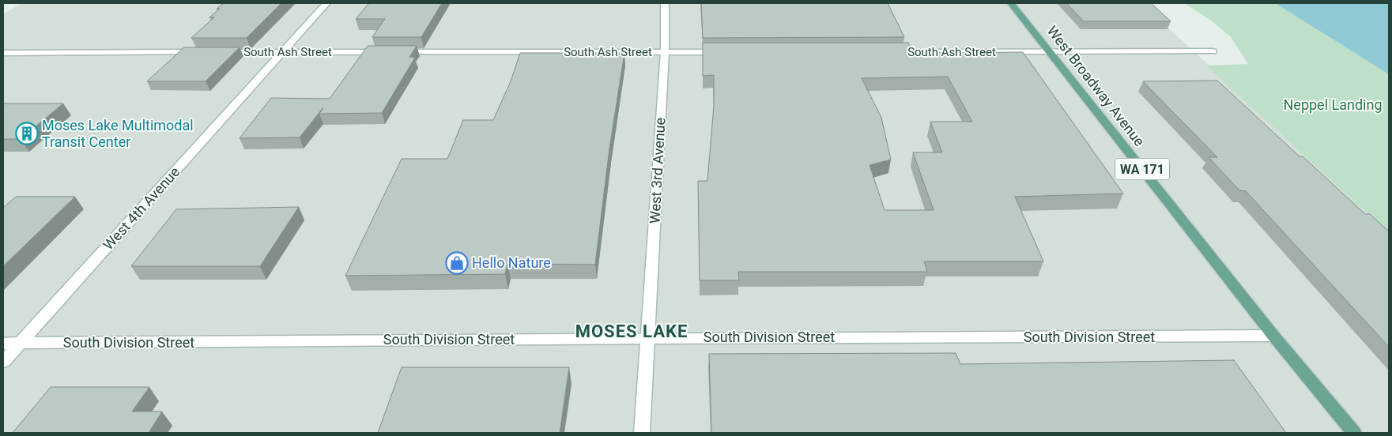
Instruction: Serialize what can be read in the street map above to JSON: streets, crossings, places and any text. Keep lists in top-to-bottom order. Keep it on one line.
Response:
{"streets":{"main road":["West Broadway Avenue","WA 171"],"street":["South Ash Street","West 3rd Avenue","West 4th Avenue","South Division Street"]},"crossings":[["South Ash Street","West Broadway Avenue"],["South Ash Street","West 3rd Avenue"],["South Ash Street","West 4th Avenue"],["West Broadway Avenue","WA 171"],["West Broadway Avenue","South Division Street"],["WA 171","South Division Street"],["West 3rd Avenue","South Division Street"],["West 4th Avenue","South Division Street"]],"districts":["MOSES LAKE"],"parks":["Neppel Landing"],"places":{"building":["Moses Lake Multimodal Transit Center"],"shop":["Hello Nature"]}}
